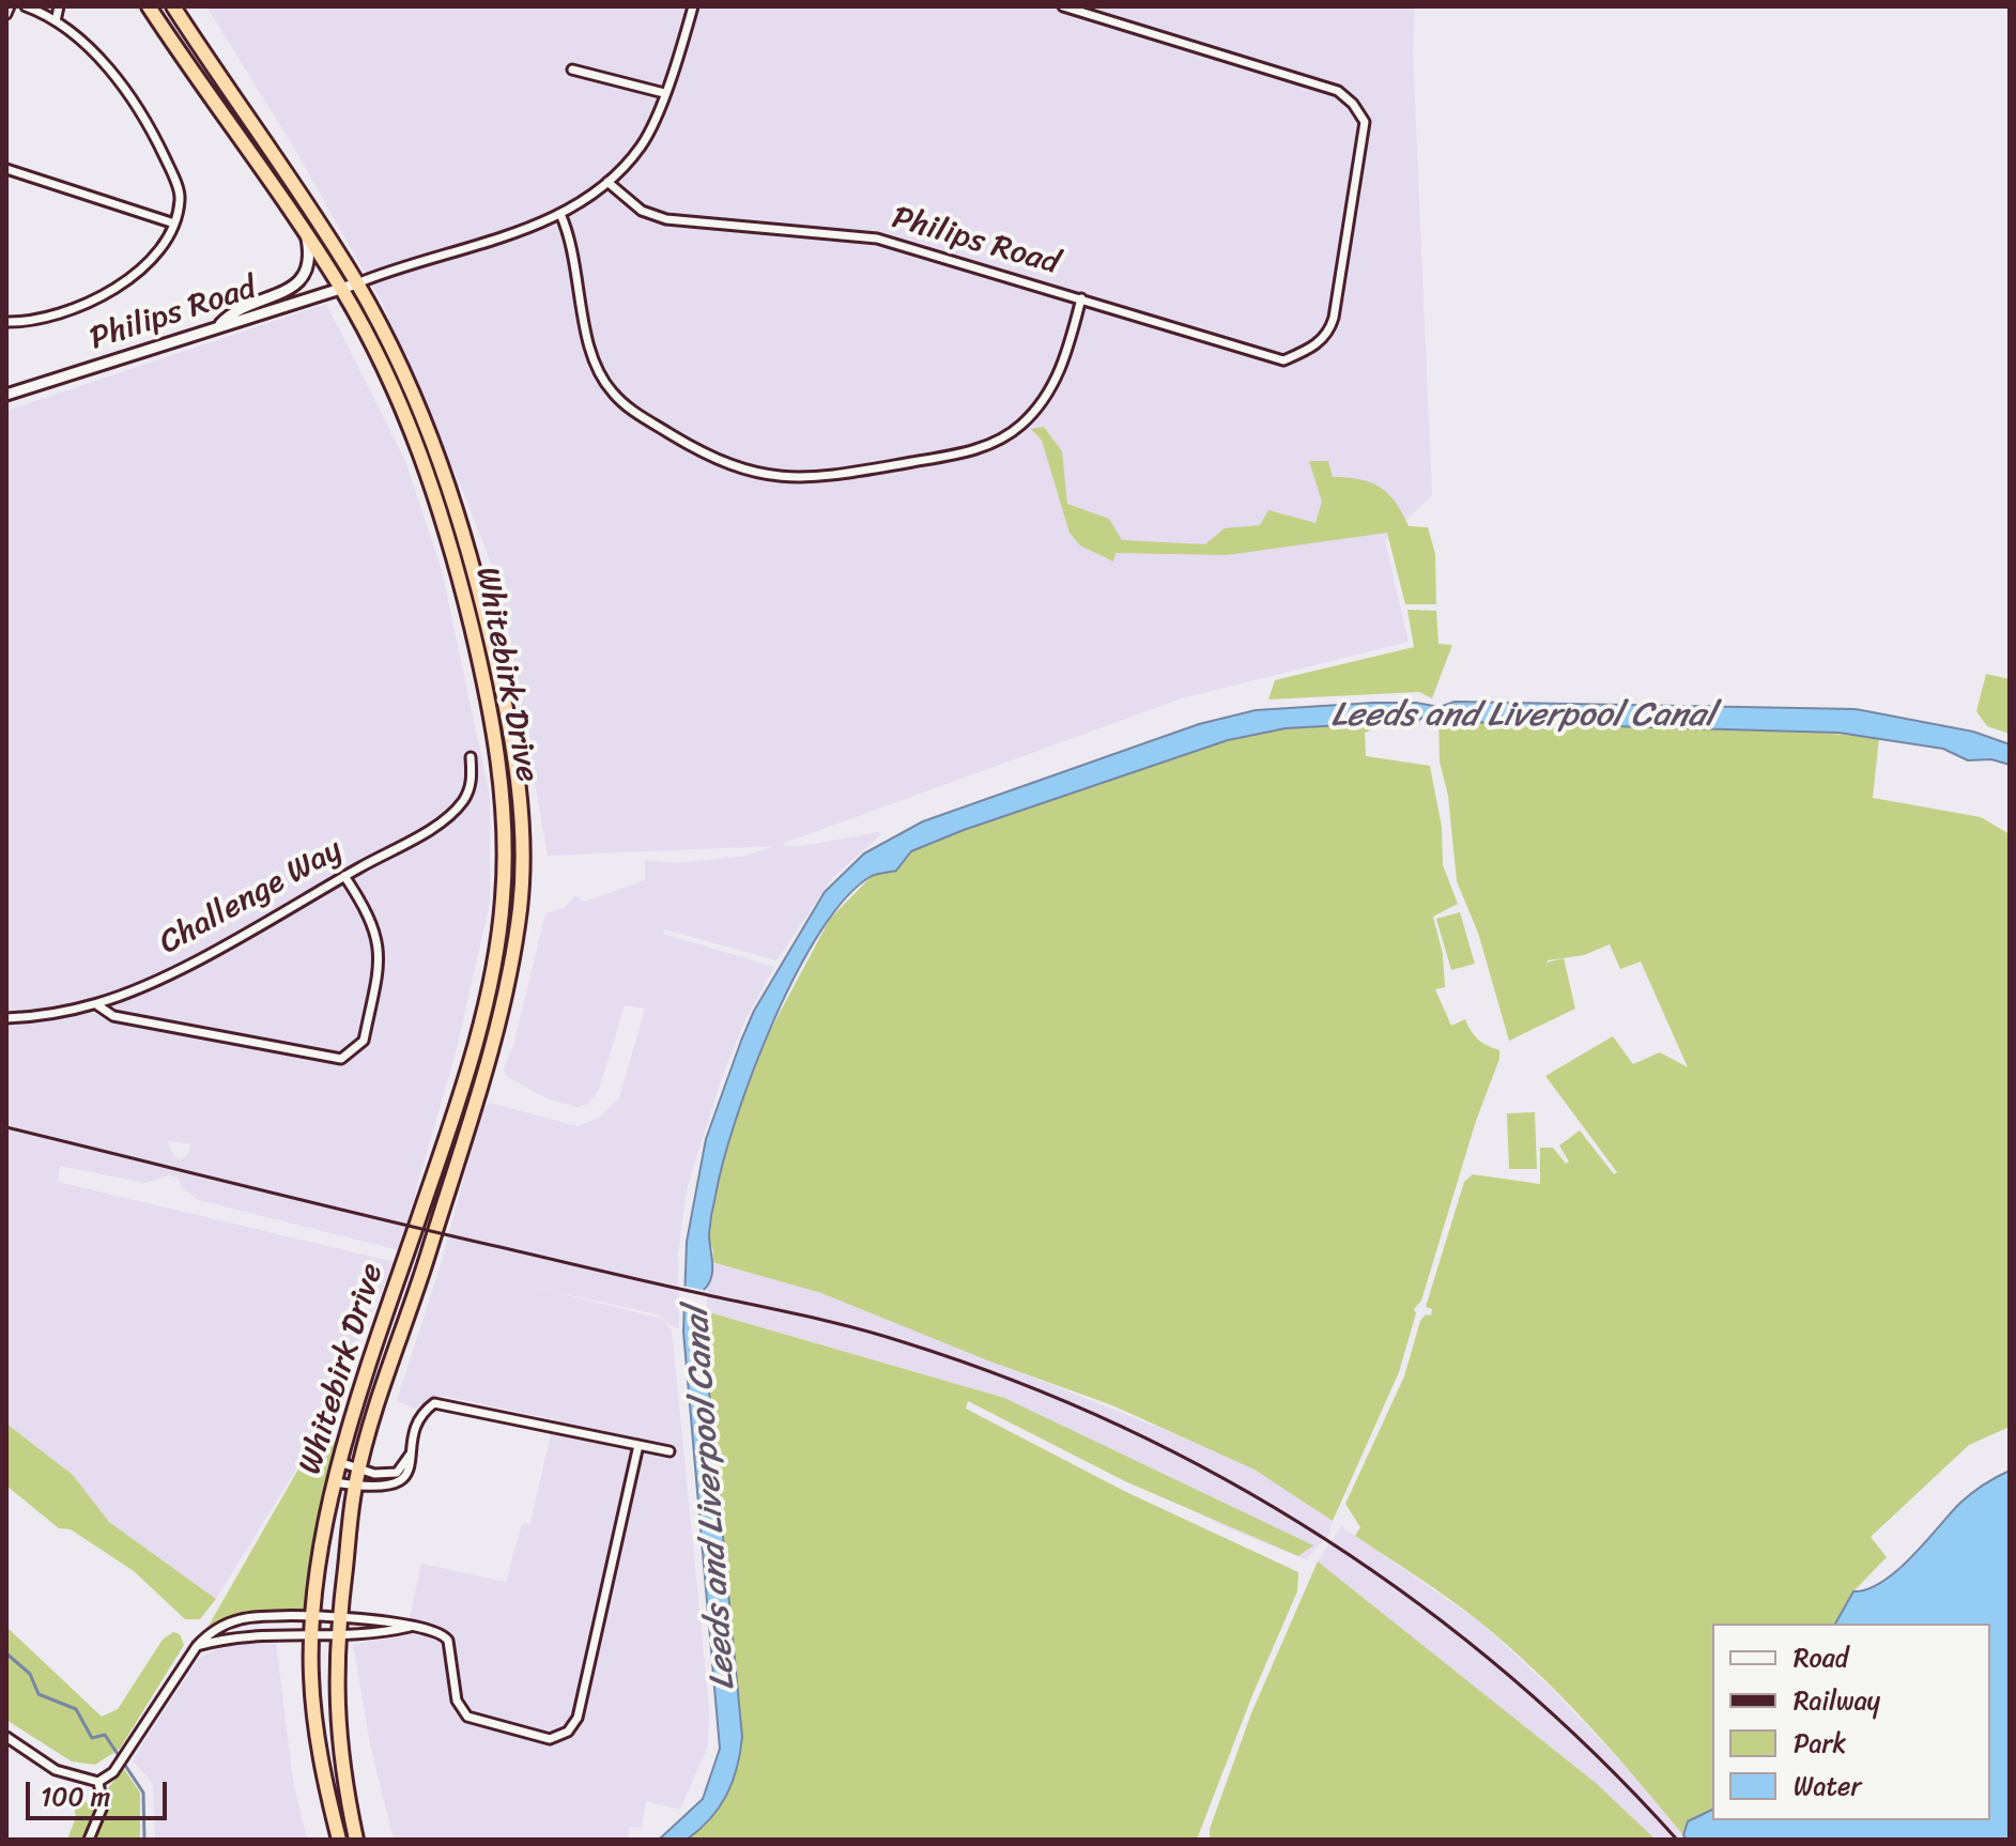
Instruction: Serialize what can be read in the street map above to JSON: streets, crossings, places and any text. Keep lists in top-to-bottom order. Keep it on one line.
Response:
{"streets":{"highway":["Whitebirk Drive"],"street":["Philips Road","Challenge Way"]},"crossings":[["Philips Road","Whitebirk Drive"]],"water":["Leeds and Liverpool Canal"],"legend":["Road","Railway","Park","Water"],"scale_bar":"100 m"}
